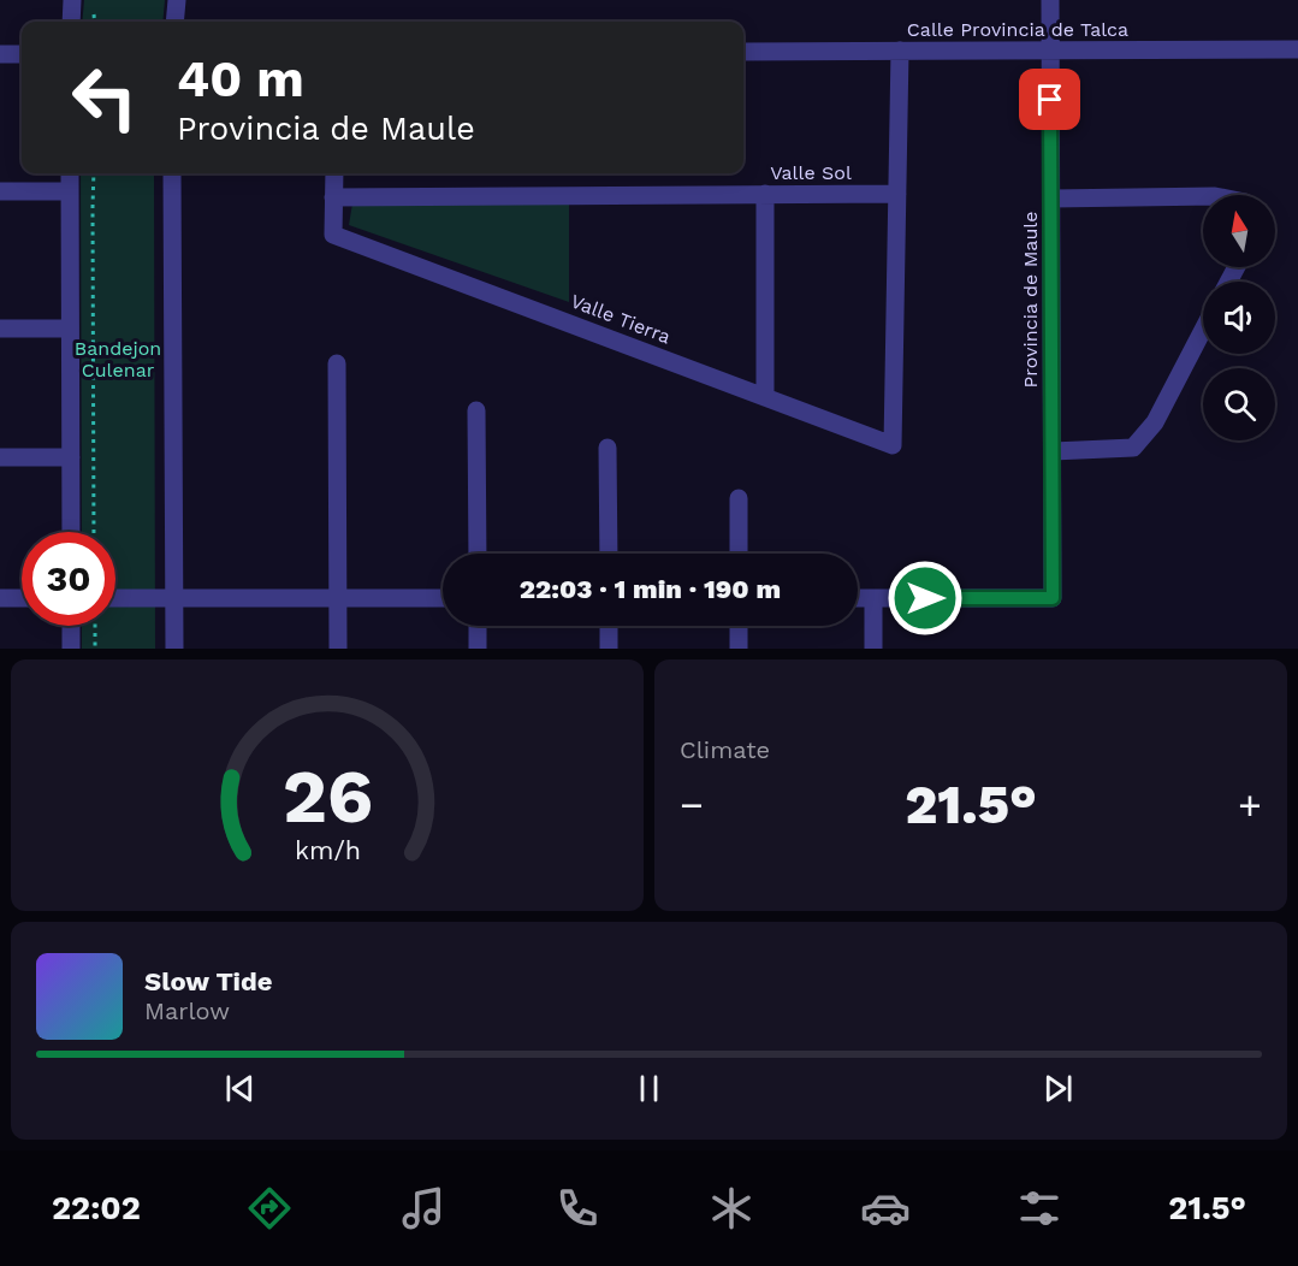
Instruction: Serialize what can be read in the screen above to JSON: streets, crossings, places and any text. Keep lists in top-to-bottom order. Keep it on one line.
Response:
{"streets":{"street":["Calle Provincia de Talca","Valle Sol","Provincia de Maule","Valle Tierra"]},"crossings":[["Calle Provincia de Talca","Provincia de Maule"],["Valle Sol","Valle Tierra"]],"parks":["Bandejon Culenar"],"north":"top","page":{"turn":["40 m","Provincia de Maule"],"limit":"30","trip":"22:03 · 1 min · 190 m","tile":"Climate","heat":["−","21.5°","+"],"song":["Slow Tide","Marlow"],"tabs":["22:02","21.5°"],"gauge":["26","km/h"]}}
